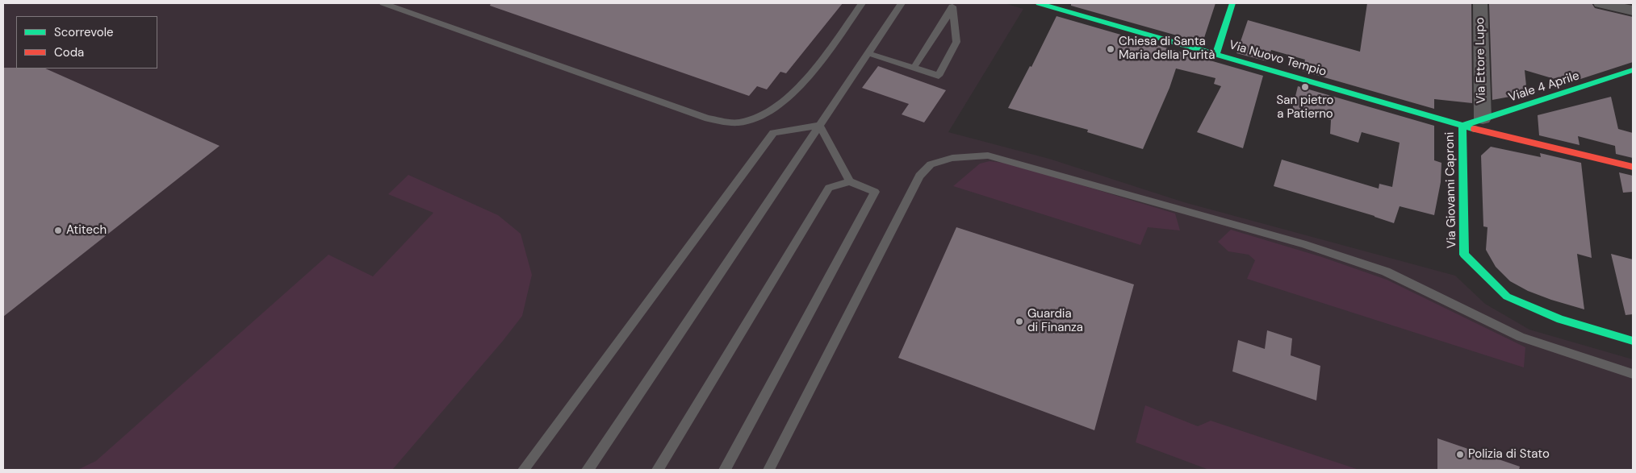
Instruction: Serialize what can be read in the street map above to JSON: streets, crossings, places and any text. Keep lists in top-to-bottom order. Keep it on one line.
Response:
{"streets":{"street":["Via Nuovo Tempio","Via Ettore Lupo","Viale 4 Aprile","Via Giovanni Caproni"]},"crossings":[["Via Nuovo Tempio","Viale 4 Aprile"],["Via Nuovo Tempio","Via Giovanni Caproni"],["Via Ettore Lupo","Viale 4 Aprile"],["Viale 4 Aprile","Via Giovanni Caproni"]],"places":["Chiesa di Santa Maria della Purità","San pietro a Patierno","Atitech","Guardia di Finanza","Polizia di Stato"],"legend":["Scorrevole","Coda"]}
